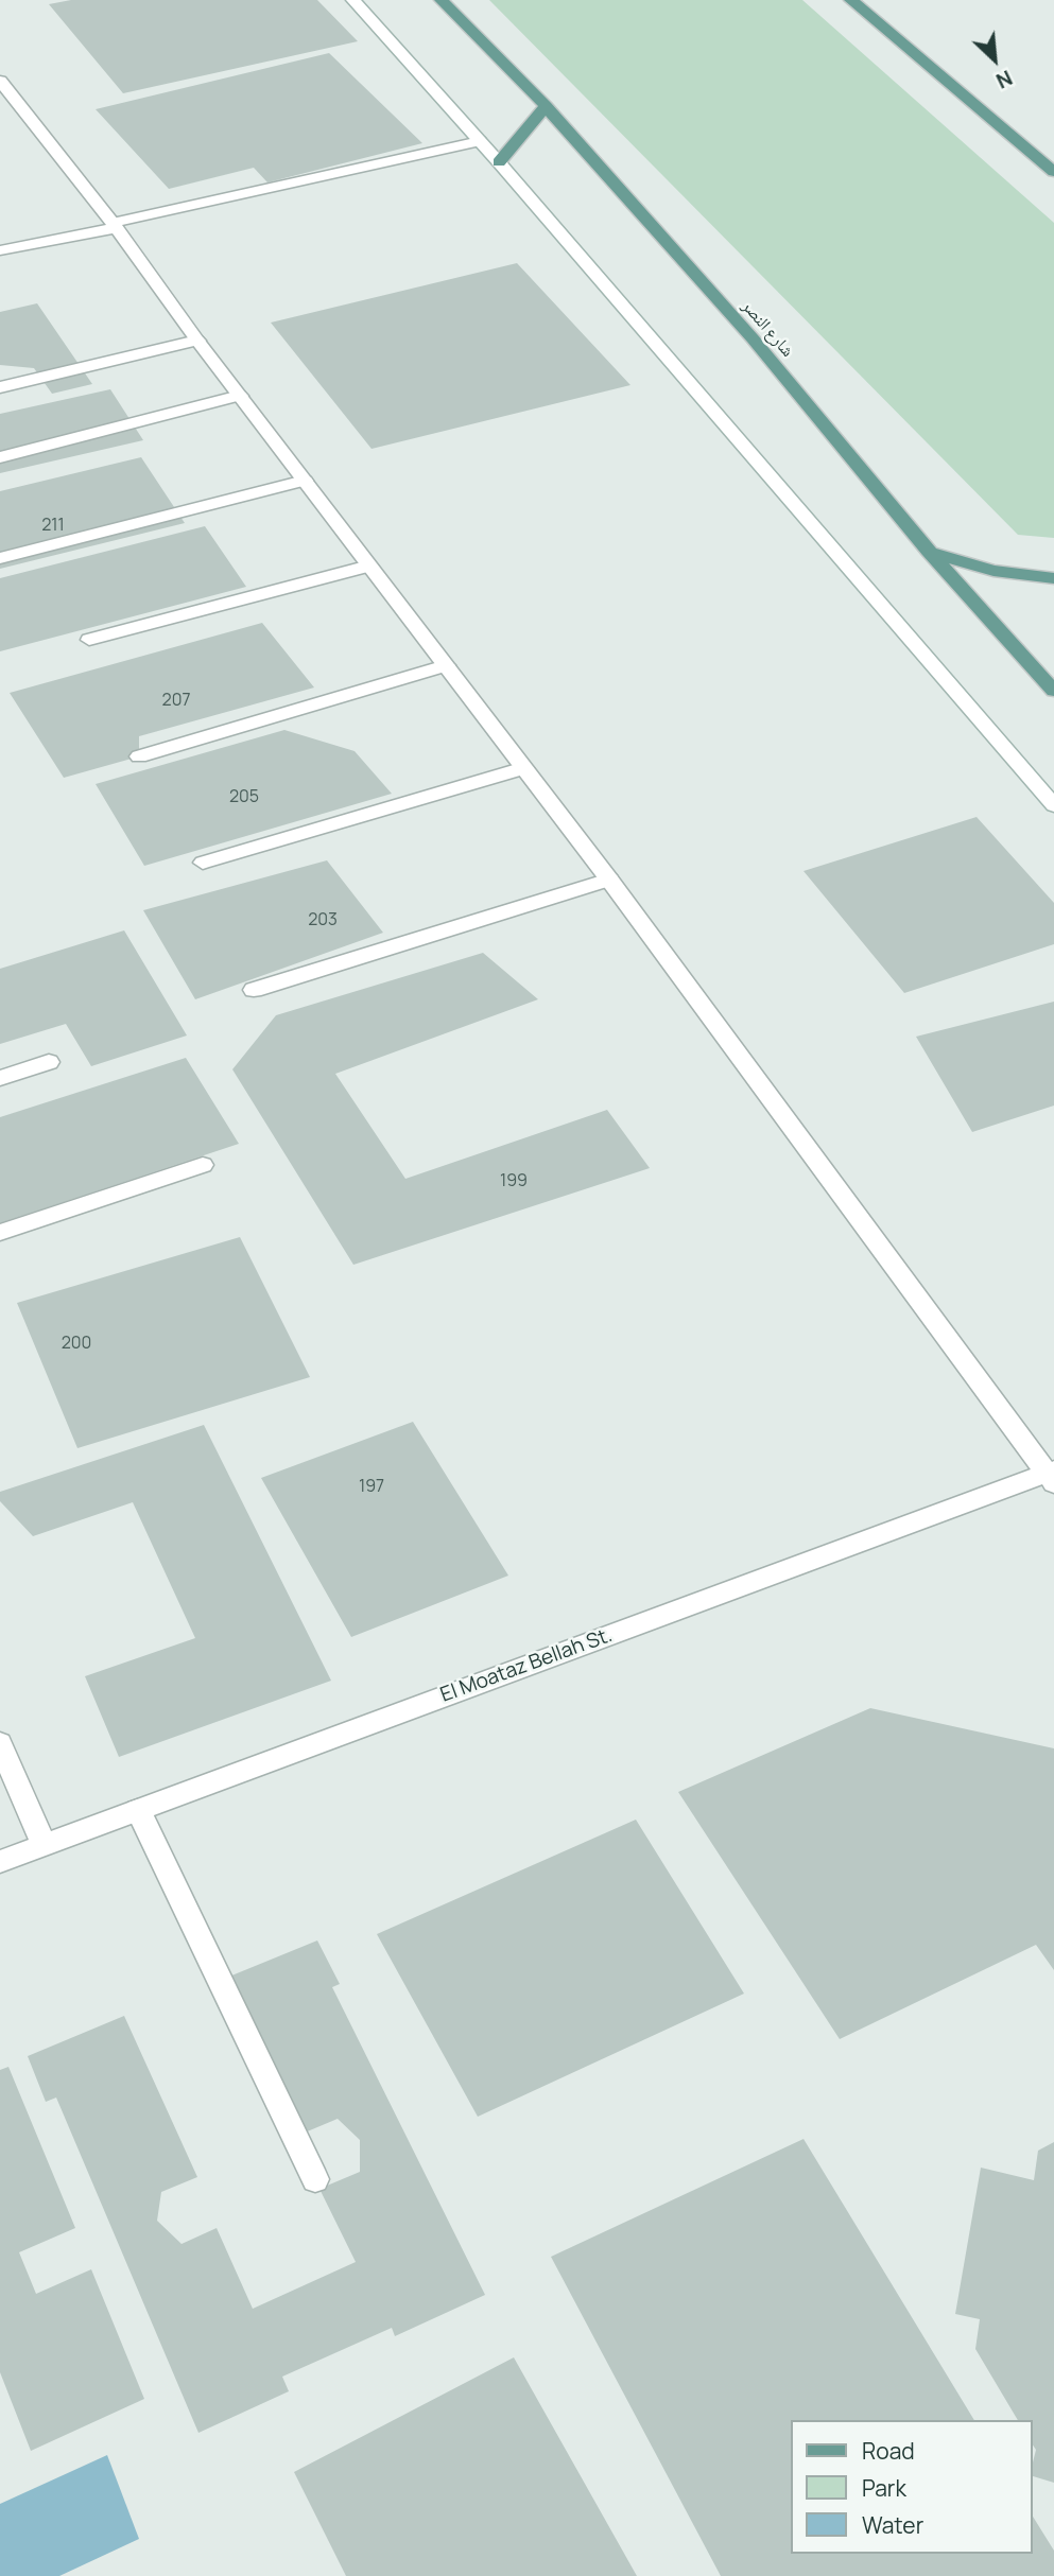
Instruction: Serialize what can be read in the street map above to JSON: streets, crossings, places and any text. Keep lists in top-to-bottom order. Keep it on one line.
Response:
{"streets":{"main road":["شارع النصر"],"street":["El Moataz Bellah St."]},"house_numbers":["211","207","205","203","199","200","197"],"legend":["Road","Park","Water"],"north":"bottom right"}
